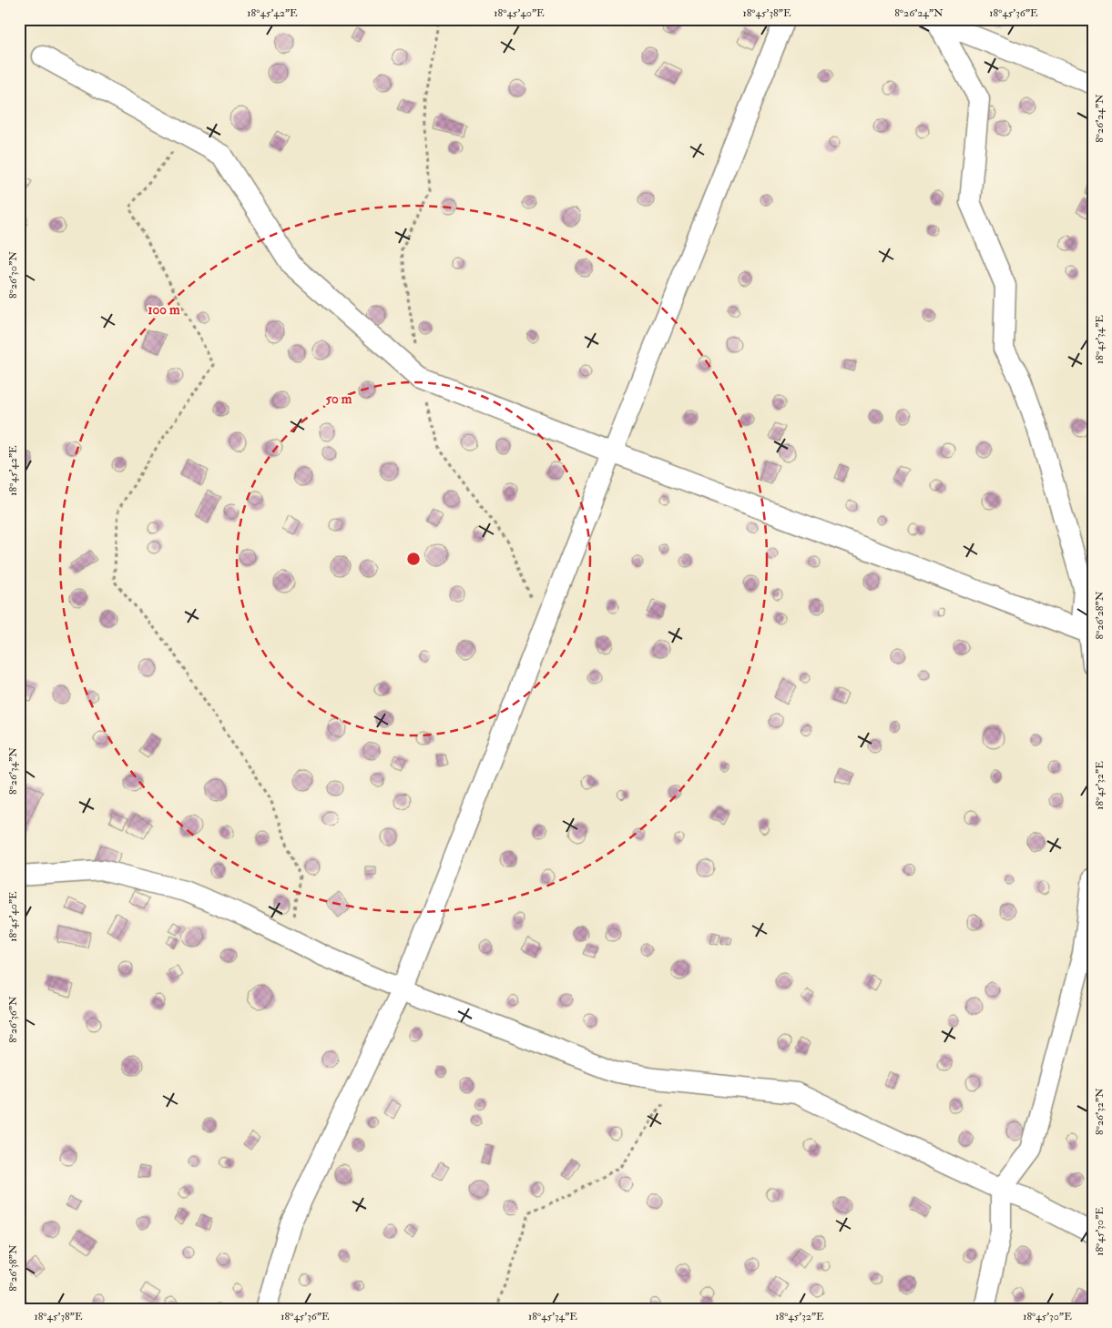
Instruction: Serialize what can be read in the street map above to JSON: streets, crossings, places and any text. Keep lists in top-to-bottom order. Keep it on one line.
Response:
{"coordinates":["18°45'42\"E","18°45'40\"E","18°45'38\"E","8°26'24\"N","18°45'36\"E","8°26'30\"N","18°45'34\"E","8°26'28\"N","8°26'34\"N","18°45'32\"E","8°26'36\"N","8°26'32\"N","18°45'30\"E","8°26'38\"N"],"rings":["100 m","50 m"]}
